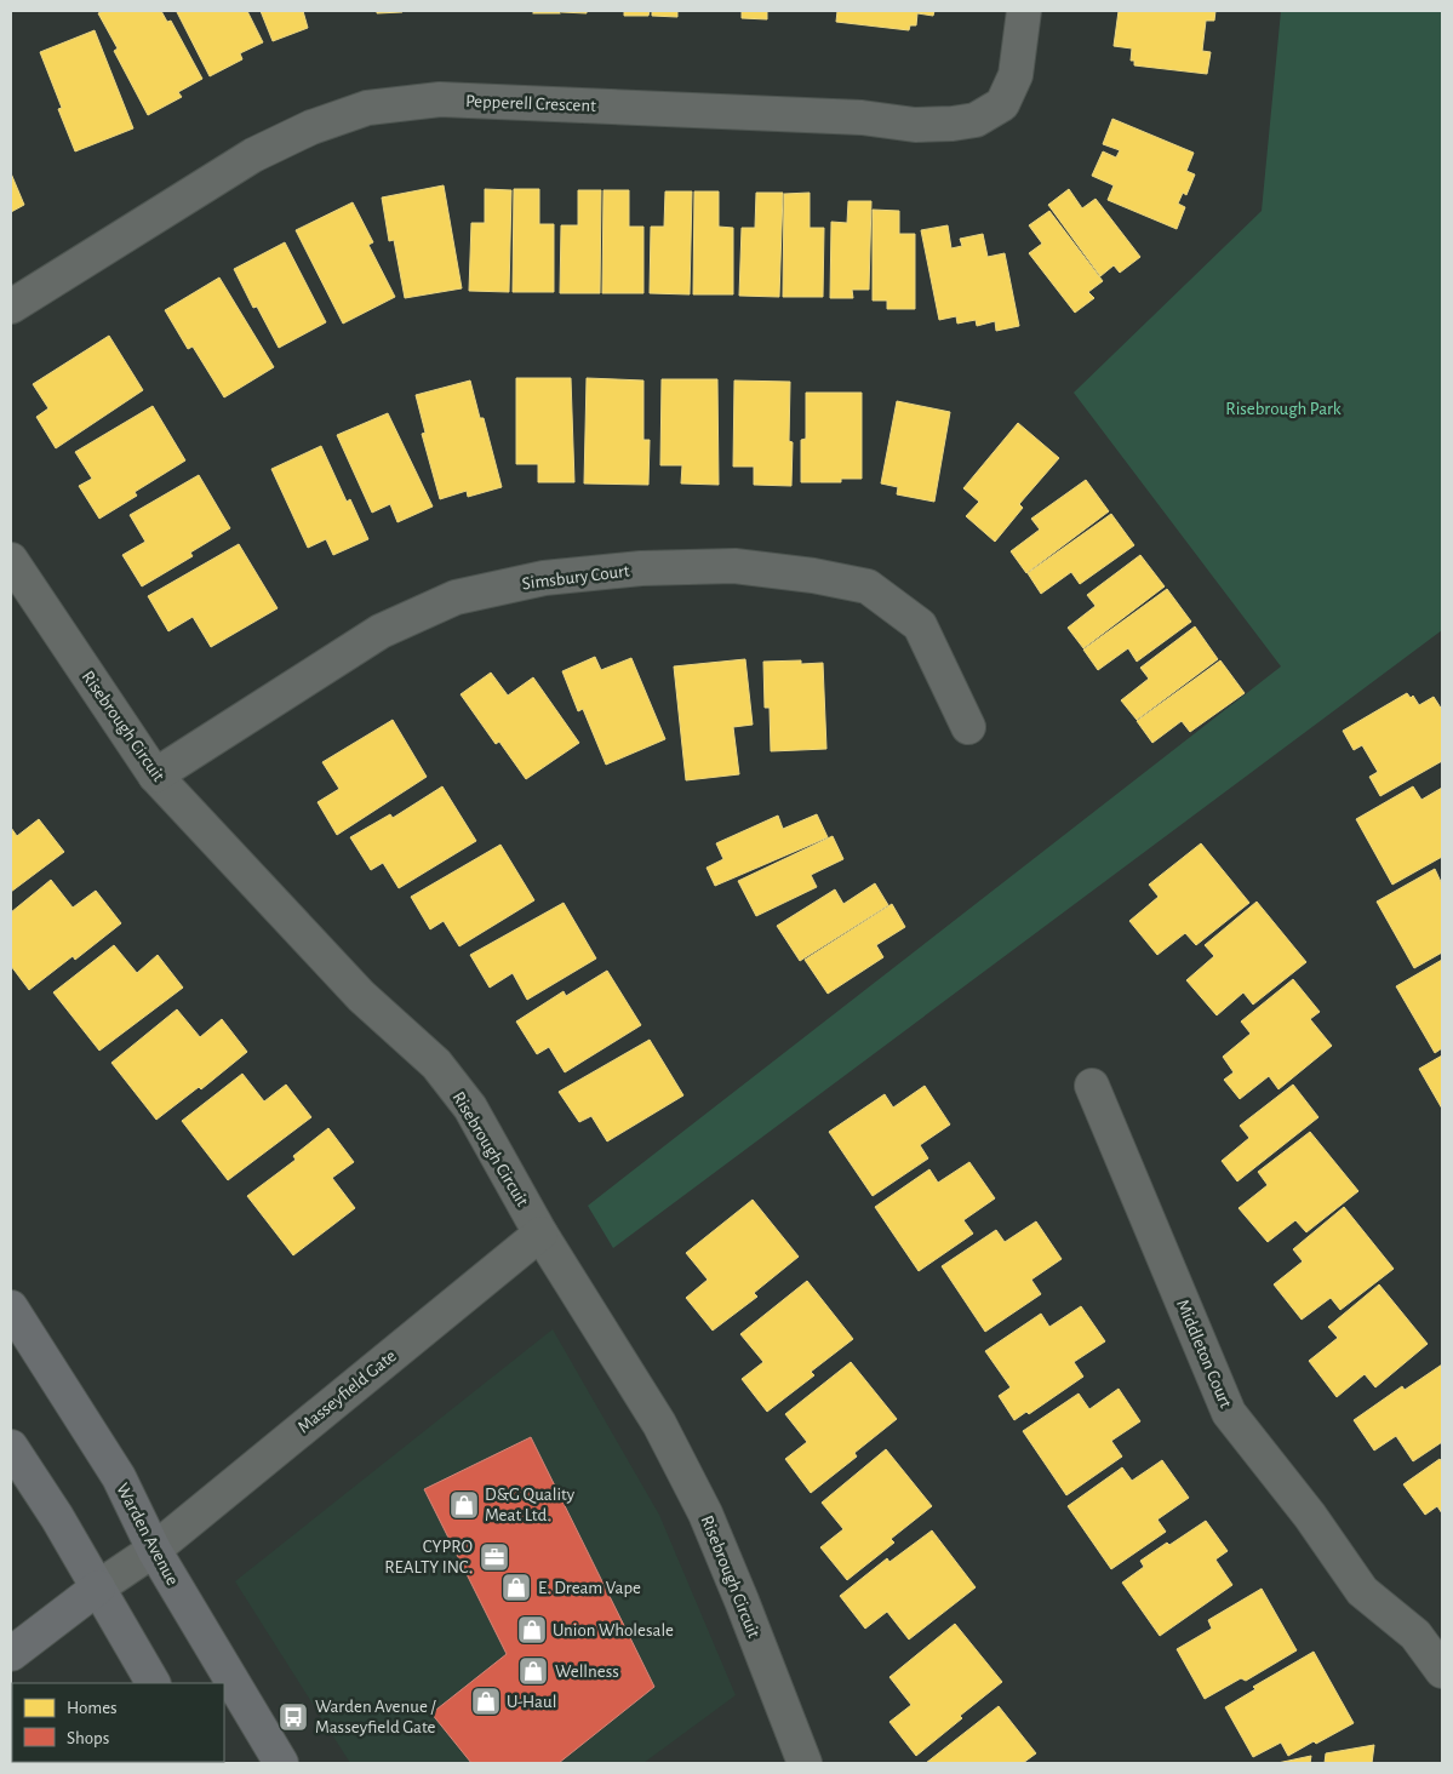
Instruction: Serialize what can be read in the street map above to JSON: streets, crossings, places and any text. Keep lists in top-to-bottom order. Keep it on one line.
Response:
{"streets":{"main road":["Warden Avenue"],"street":["Pepperell Crescent","Simsbury Court","Risebrough Circuit","Middleton Court","Masseyfield Gate"]},"crossings":[["Simsbury Court","Risebrough Circuit"],["Risebrough Circuit","Masseyfield Gate"],["Masseyfield Gate","Warden Avenue"]],"parks":["Risebrough Park"],"places":{"shop":["D&G Quality Meat Ltd.","E. Dream Vape","Union Wholesale","Wellness","U-Haul"],"office":["CYPRO REALTY INC."],"bus stop":["Warden Avenue / Masseyfield Gate"]},"legend":["Homes","Shops"]}
